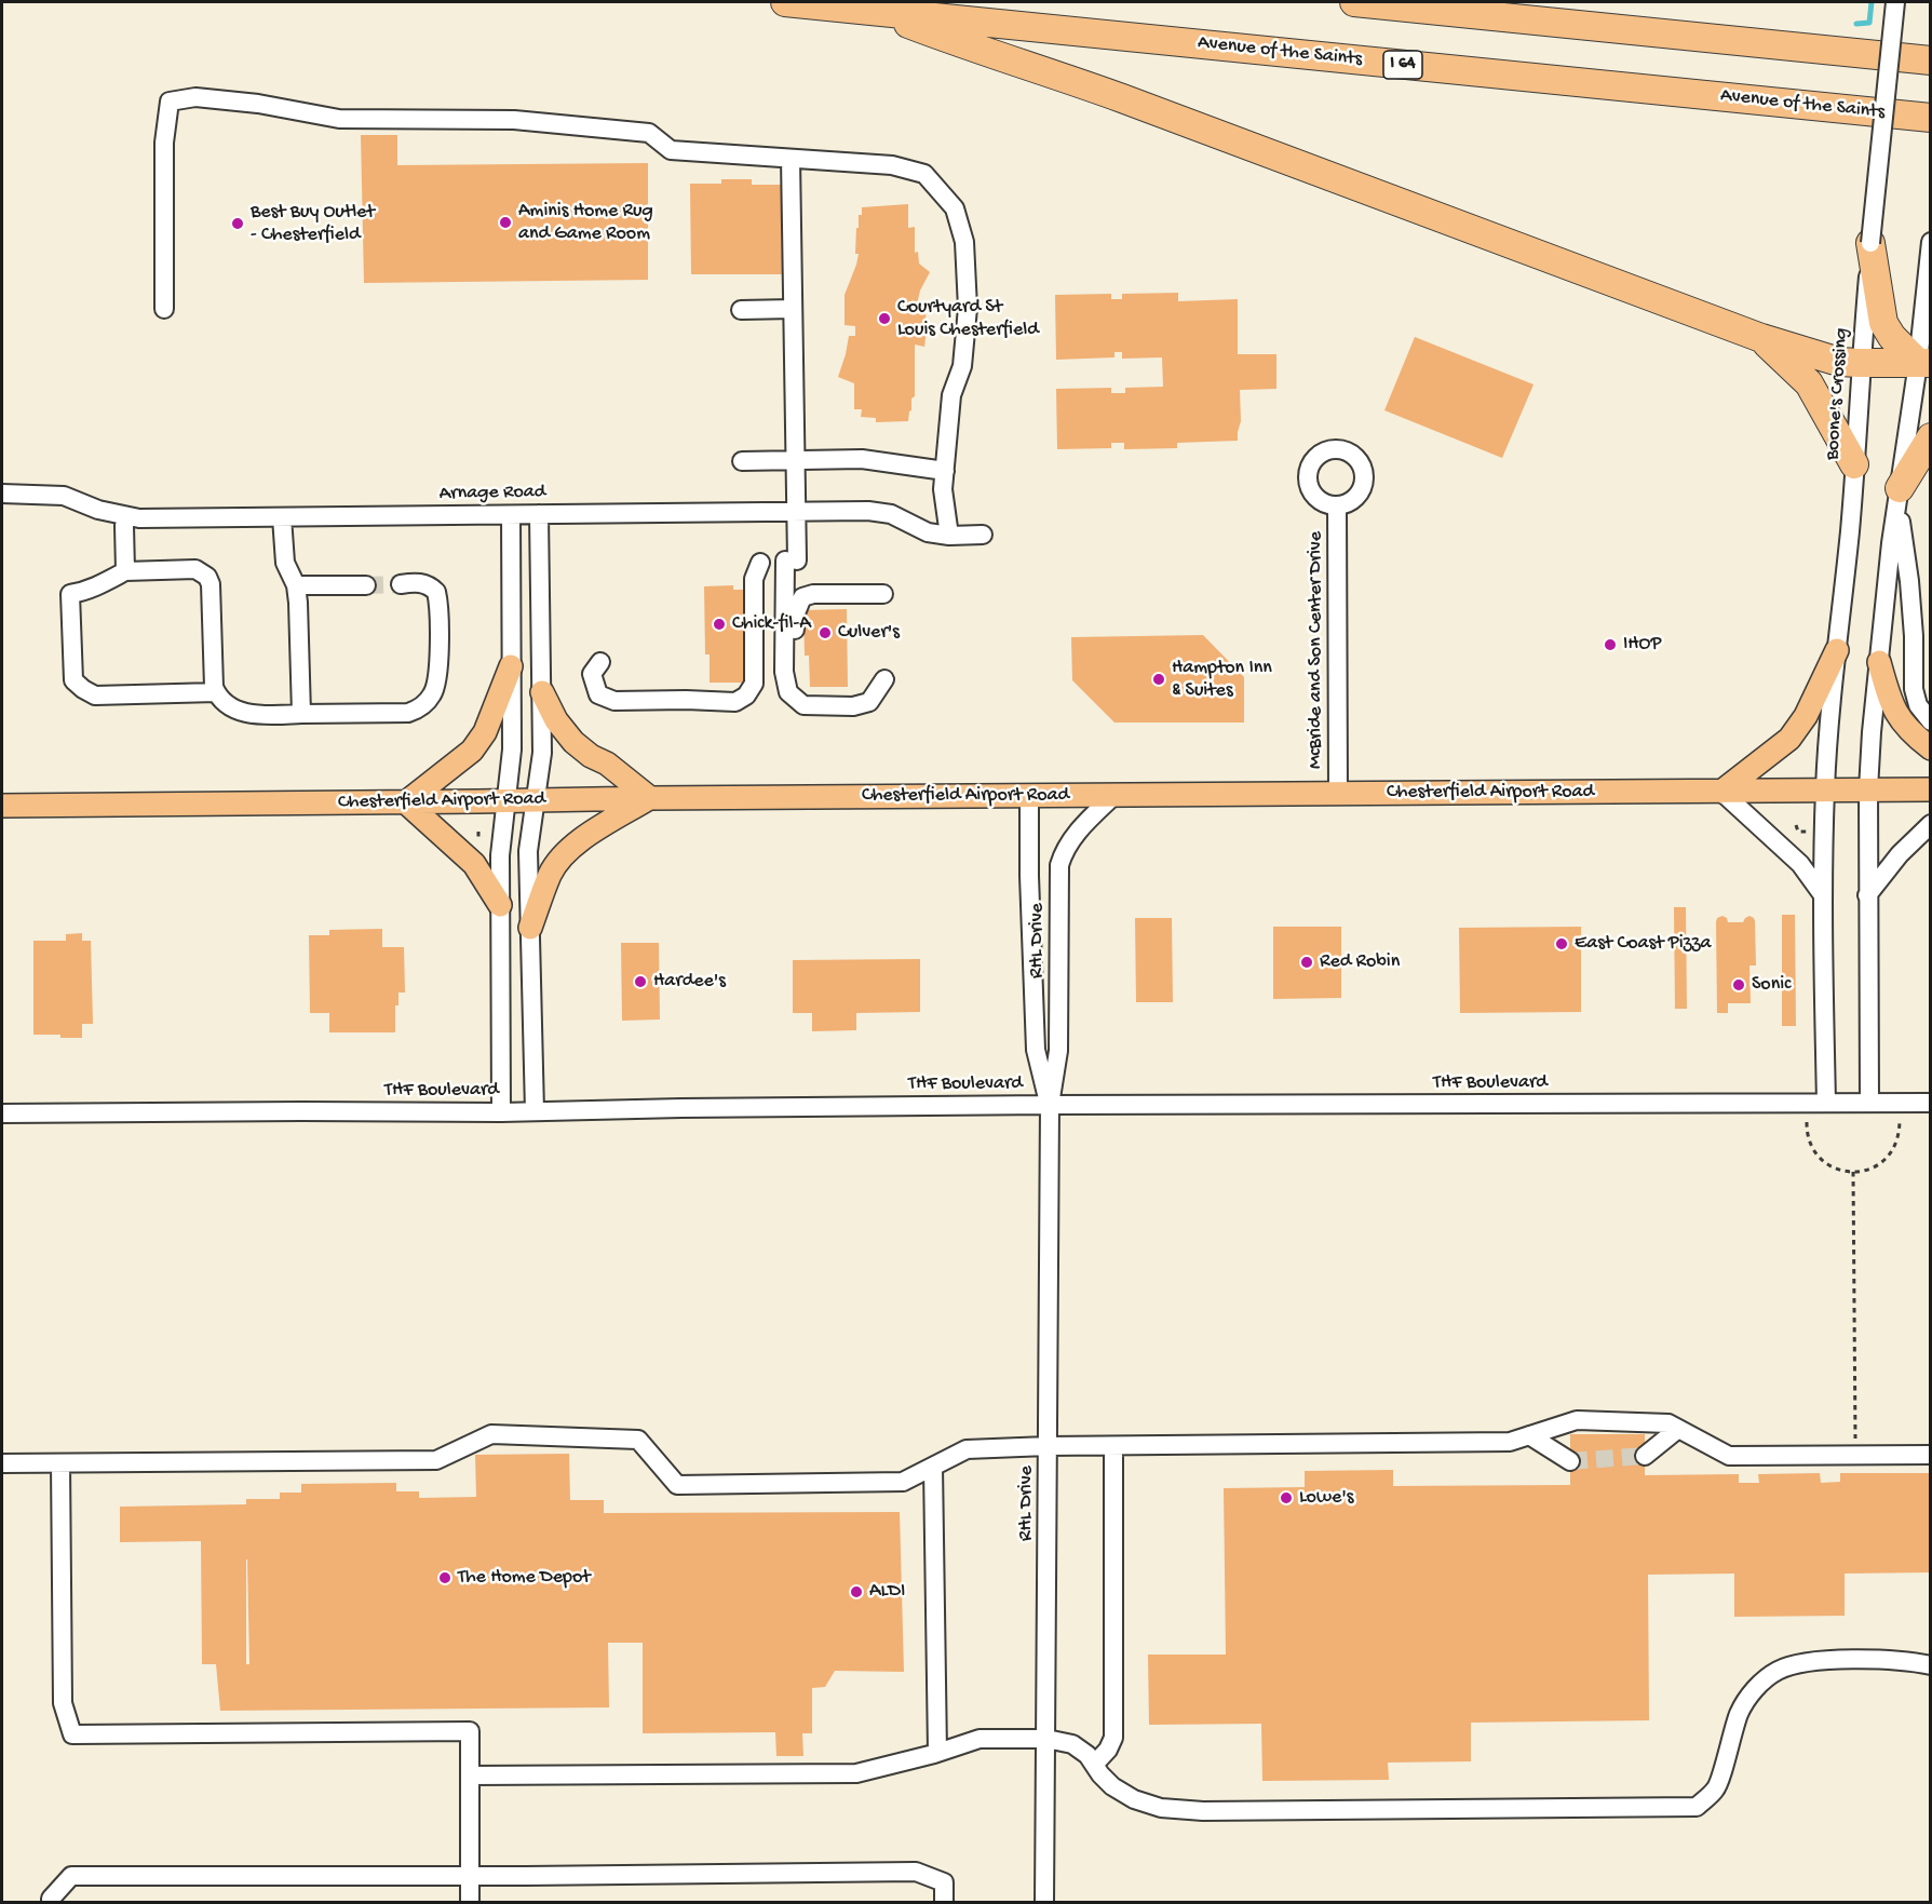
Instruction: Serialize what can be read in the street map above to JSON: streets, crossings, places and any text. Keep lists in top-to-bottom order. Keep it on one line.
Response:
{"streets":{"highway":["Avenue of the Saints","I 64"],"main road":["Chesterfield Airport Road"],"street":["Boone's Crossing","Arnage Road","McBride and Son Center Drive","RHL Drive","THF Boulevard"]},"crossings":[["Boone's Crossing","Chesterfield Airport Road"],["Boone's Crossing","THF Boulevard"],["McBride and Son Center Drive","Chesterfield Airport Road"],["Chesterfield Airport Road","RHL Drive"],["RHL Drive","THF Boulevard"]],"places":["Aminis Home Rug and Game Room","Best Buy Outlet - Chesterfield","Courtyard St Louis Chesterfield","Chick-fil-A","Culver's","IHOP","Hampton Inn & Suites","East Coast Pizza","Red Robin","Hardee's","Sonic","Lowe's","The Home Depot","ALDI"]}
